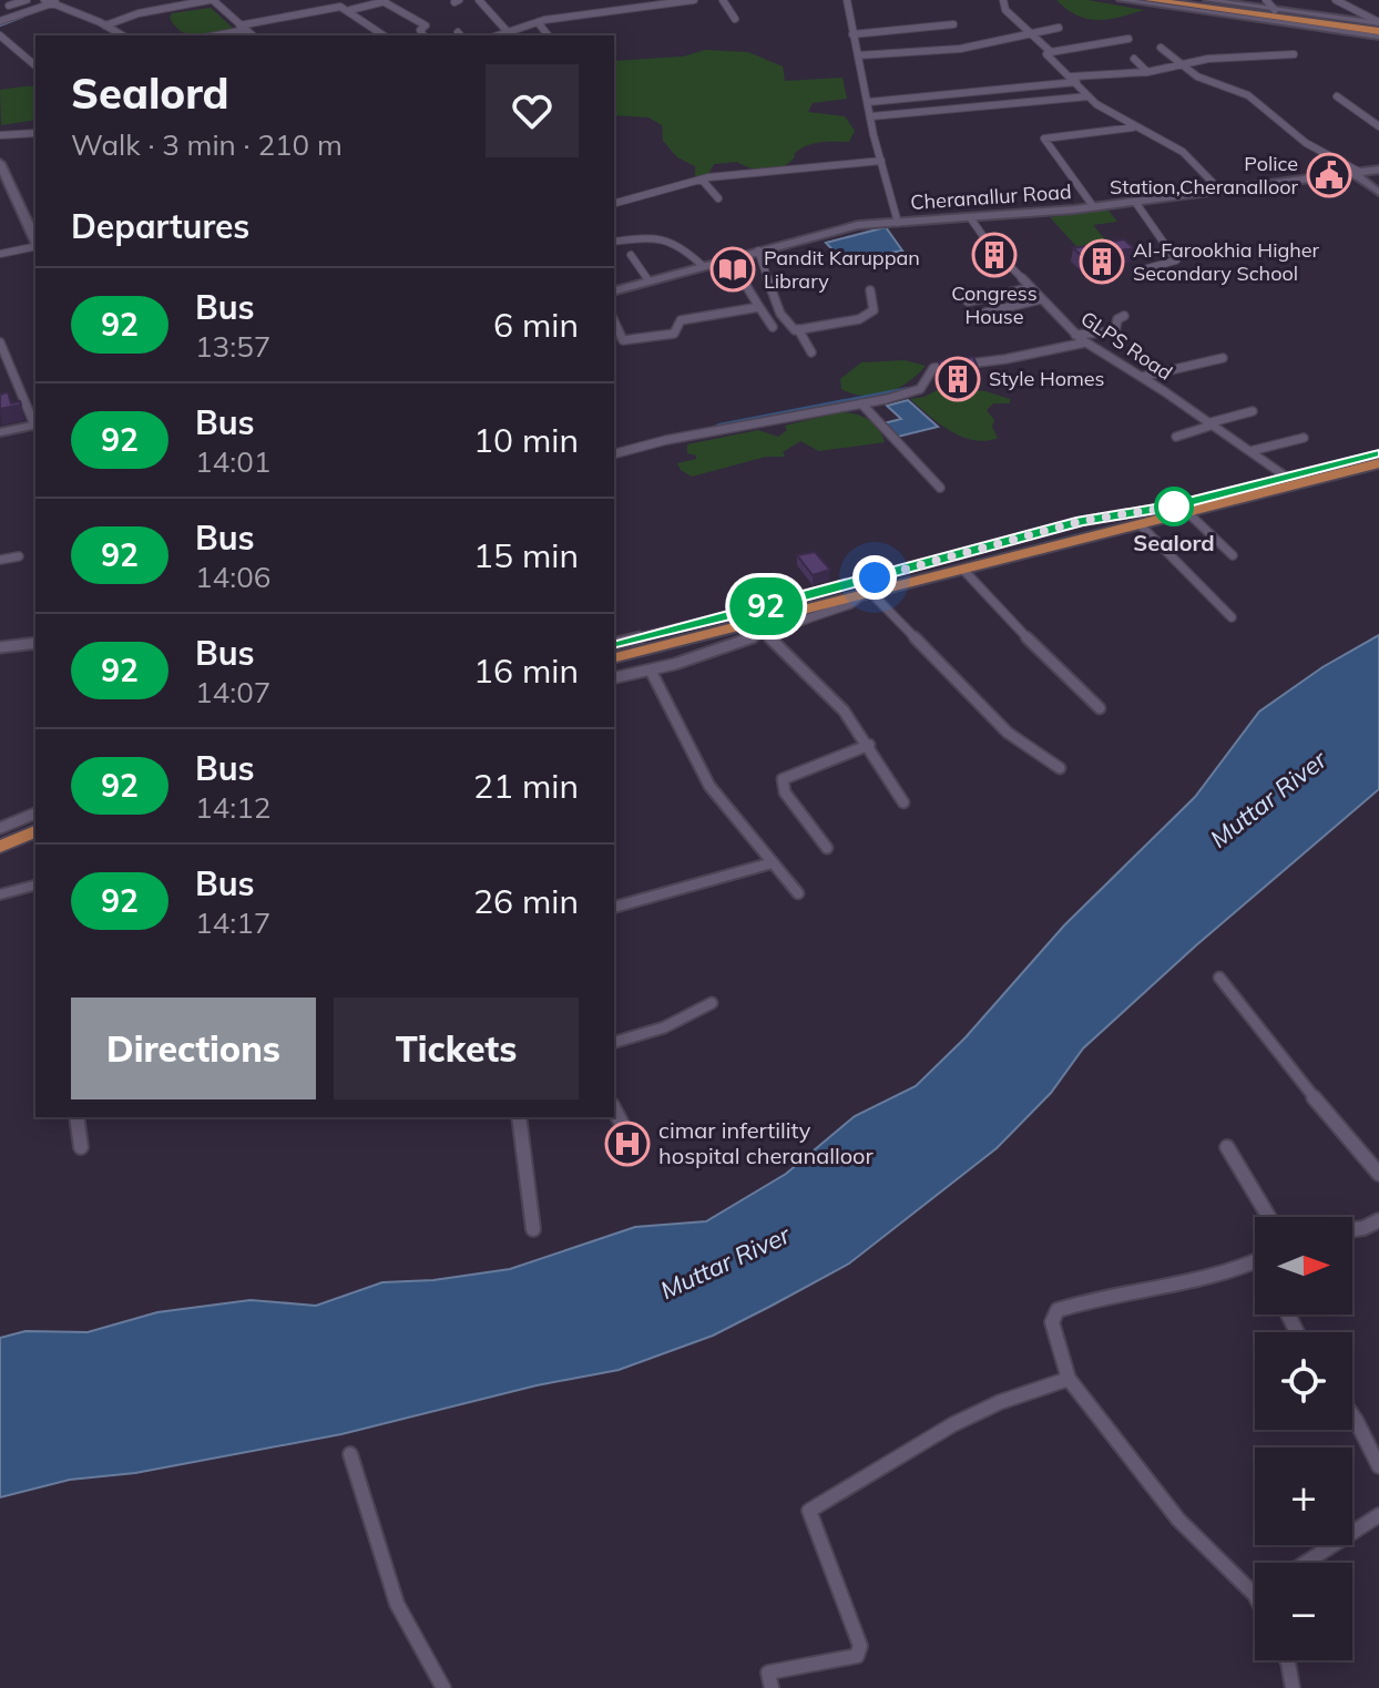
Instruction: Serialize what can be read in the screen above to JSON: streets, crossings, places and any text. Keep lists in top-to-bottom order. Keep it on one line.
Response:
{"streets":{"main road":["Cheranallur Road"],"street":["GLPS Road"]},"crossings":[["Cheranallur Road","GLPS Road"]],"water":["Muttar River"],"places":{"public building":["Police Station,Cheranalloor"],"building":["Congress House","Al-Farookhia Higher Secondary School","Style Homes"],"library":["Pandit Karuppan Library"],"other":["Sealord"],"hospital":["cimar infertility hospital cheranalloor"]},"lines":["bus line 92"],"north":"right","page":{"on_map":"92","heading":[["Sealord","Walk · 3 min · 210 m"],"Departures"],"list":[{"mark":"92","name":"Bus","note":"13:57","value":"6 min"},{"mark":"92","name":"Bus","note":"14:01","value":"10 min"},{"mark":"92","name":"Bus","note":"14:06","value":"15 min"},{"mark":"92","name":"Bus","note":"14:07","value":"16 min"},{"mark":"92","name":"Bus","note":"14:12","value":"21 min"},{"mark":"92","name":"Bus","note":"14:17","value":"26 min"}],"buttons":["Directions","Tickets"],"map_buttons":["+","−"]}}
